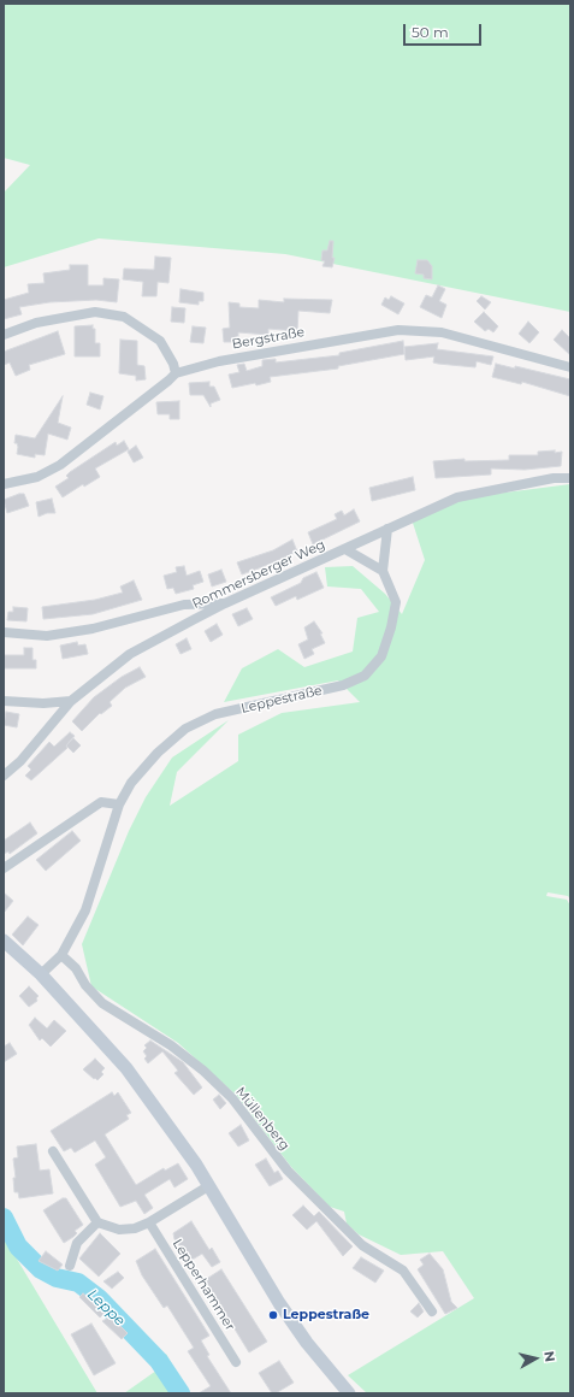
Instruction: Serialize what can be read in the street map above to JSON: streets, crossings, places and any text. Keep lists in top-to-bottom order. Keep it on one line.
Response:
{"streets":{"street":["Bergstraße","Rommersberger Weg","Leppestraße","Müllenberg","Lepperhammer"]},"crossings":[["Rommersberger Weg","Leppestraße"],["Leppestraße","Müllenberg"]],"water":["Leppe"],"places":["Leppestraße"],"scale_bar":"50 m","north":"right"}
